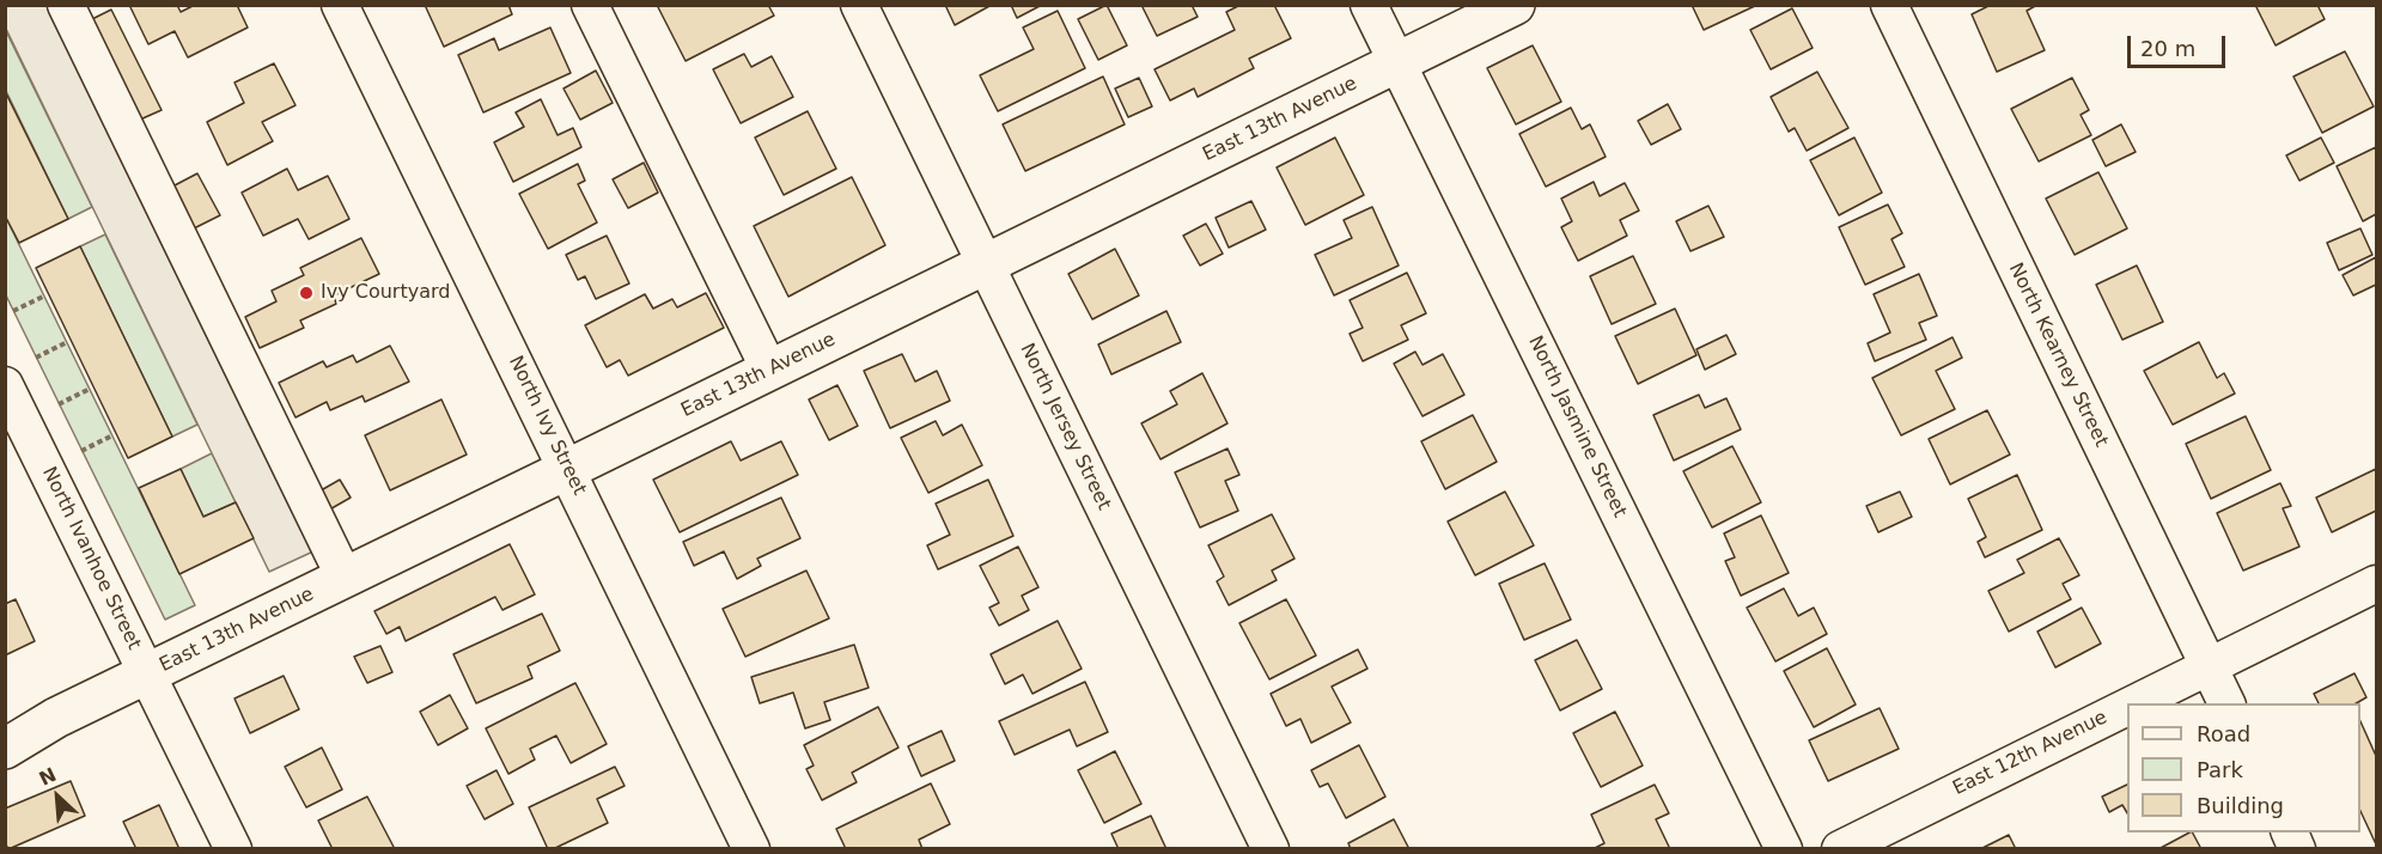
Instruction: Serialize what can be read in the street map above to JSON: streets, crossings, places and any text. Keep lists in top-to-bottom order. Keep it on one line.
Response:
{"streets":{"main road":["East 13th Avenue"],"street":["North Kearney Street","North Ivy Street","North Jersey Street","North Jasmine Street","North Ivanhoe Street","East 12th Avenue"]},"crossings":[["East 13th Avenue","North Ivy Street"],["East 13th Avenue","North Jersey Street"],["East 13th Avenue","North Jasmine Street"],["East 13th Avenue","North Ivanhoe Street"],["North Kearney Street","East 12th Avenue"]],"places":["Ivy Courtyard"],"legend":["Road","Park","Building"],"scale_bar":"20 m","north":"top left"}
